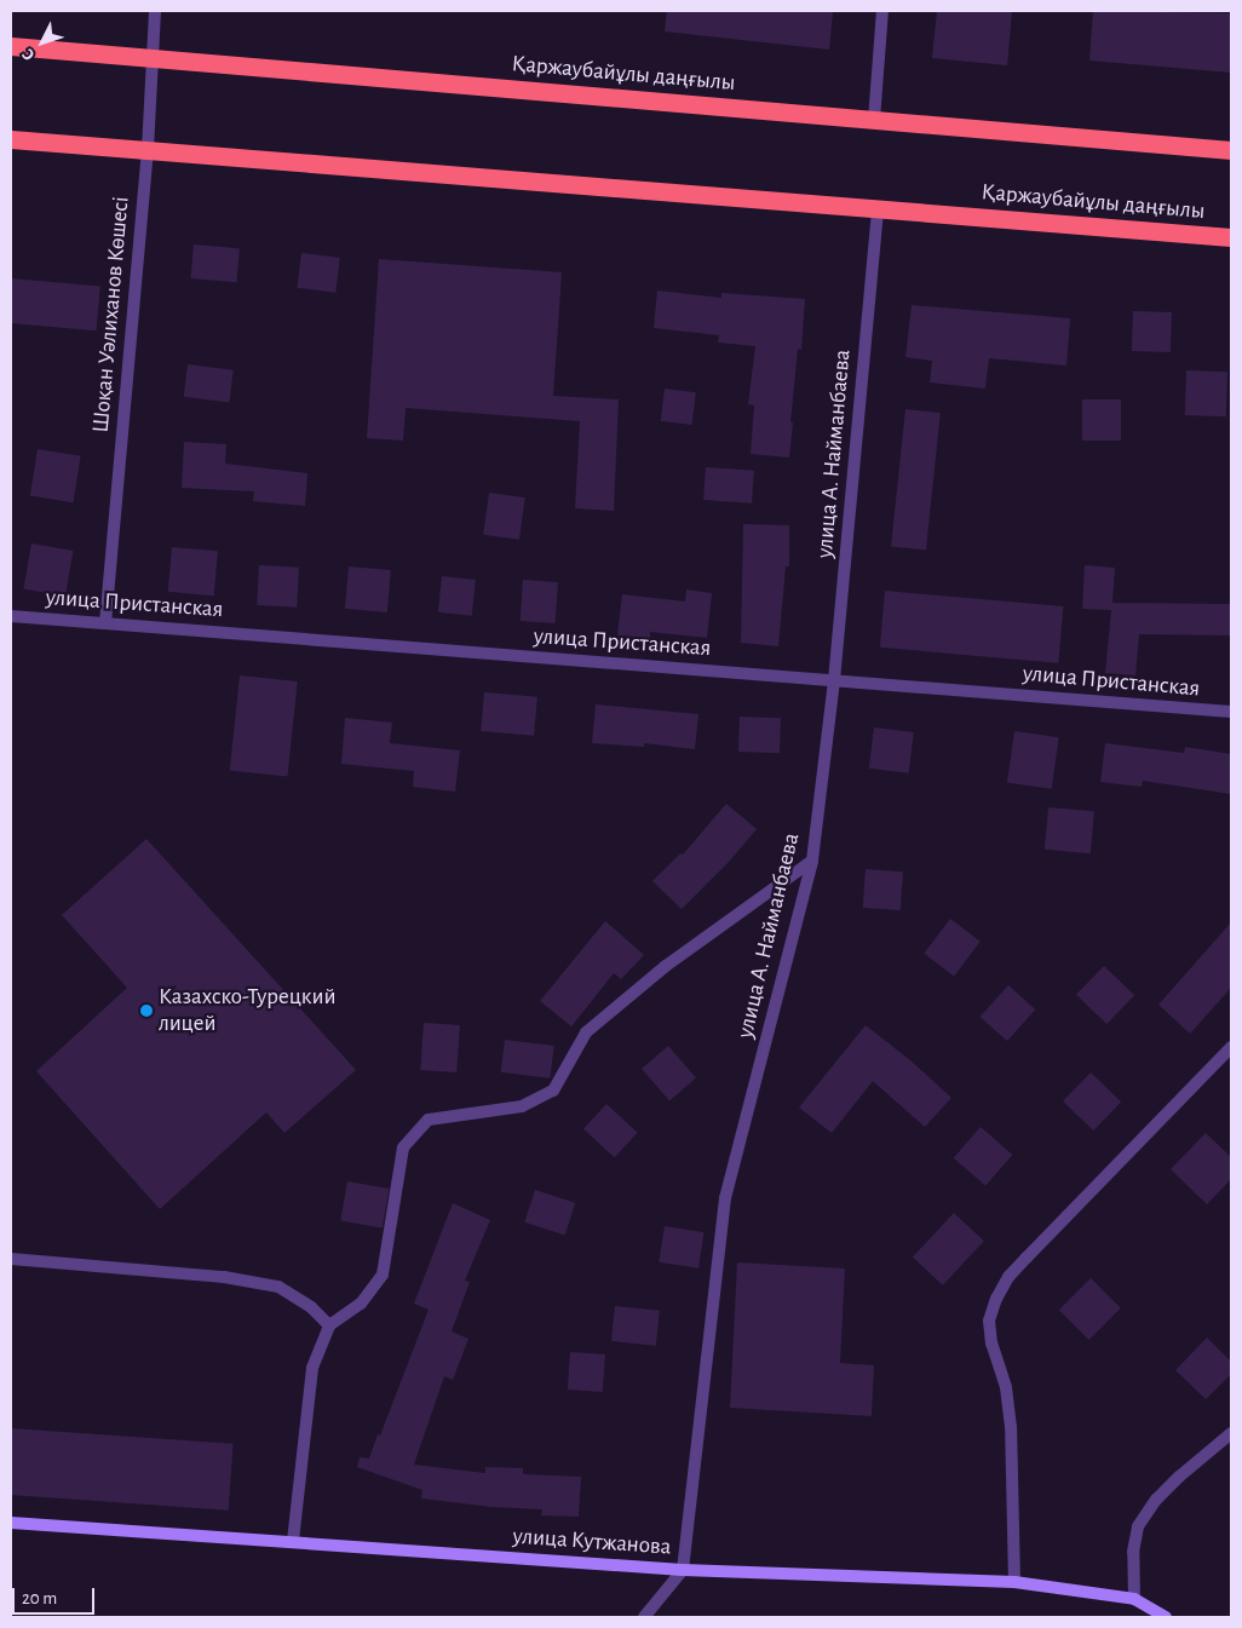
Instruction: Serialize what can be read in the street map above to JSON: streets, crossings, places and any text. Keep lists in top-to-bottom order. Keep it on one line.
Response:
{"streets":{"highway":["Қаржаубайұлы даңғылы"],"street":["Шоқан Уәлиханов Көшесі","улица А. Найманбаева","улица Пристанская","улица Кутжанова"]},"crossings":[["Қаржаубайұлы даңғылы","Шоқан Уәлиханов Көшесі"],["Қаржаубайұлы даңғылы","улица А. Найманбаева"],["Шоқан Уәлиханов Көшесі","улица Пристанская"],["улица А. Найманбаева","улица Пристанская"],["улица А. Найманбаева","улица Кутжанова"]],"places":["Казахско-Турецкий лицей"],"scale_bar":"20 m","north":"bottom left"}
